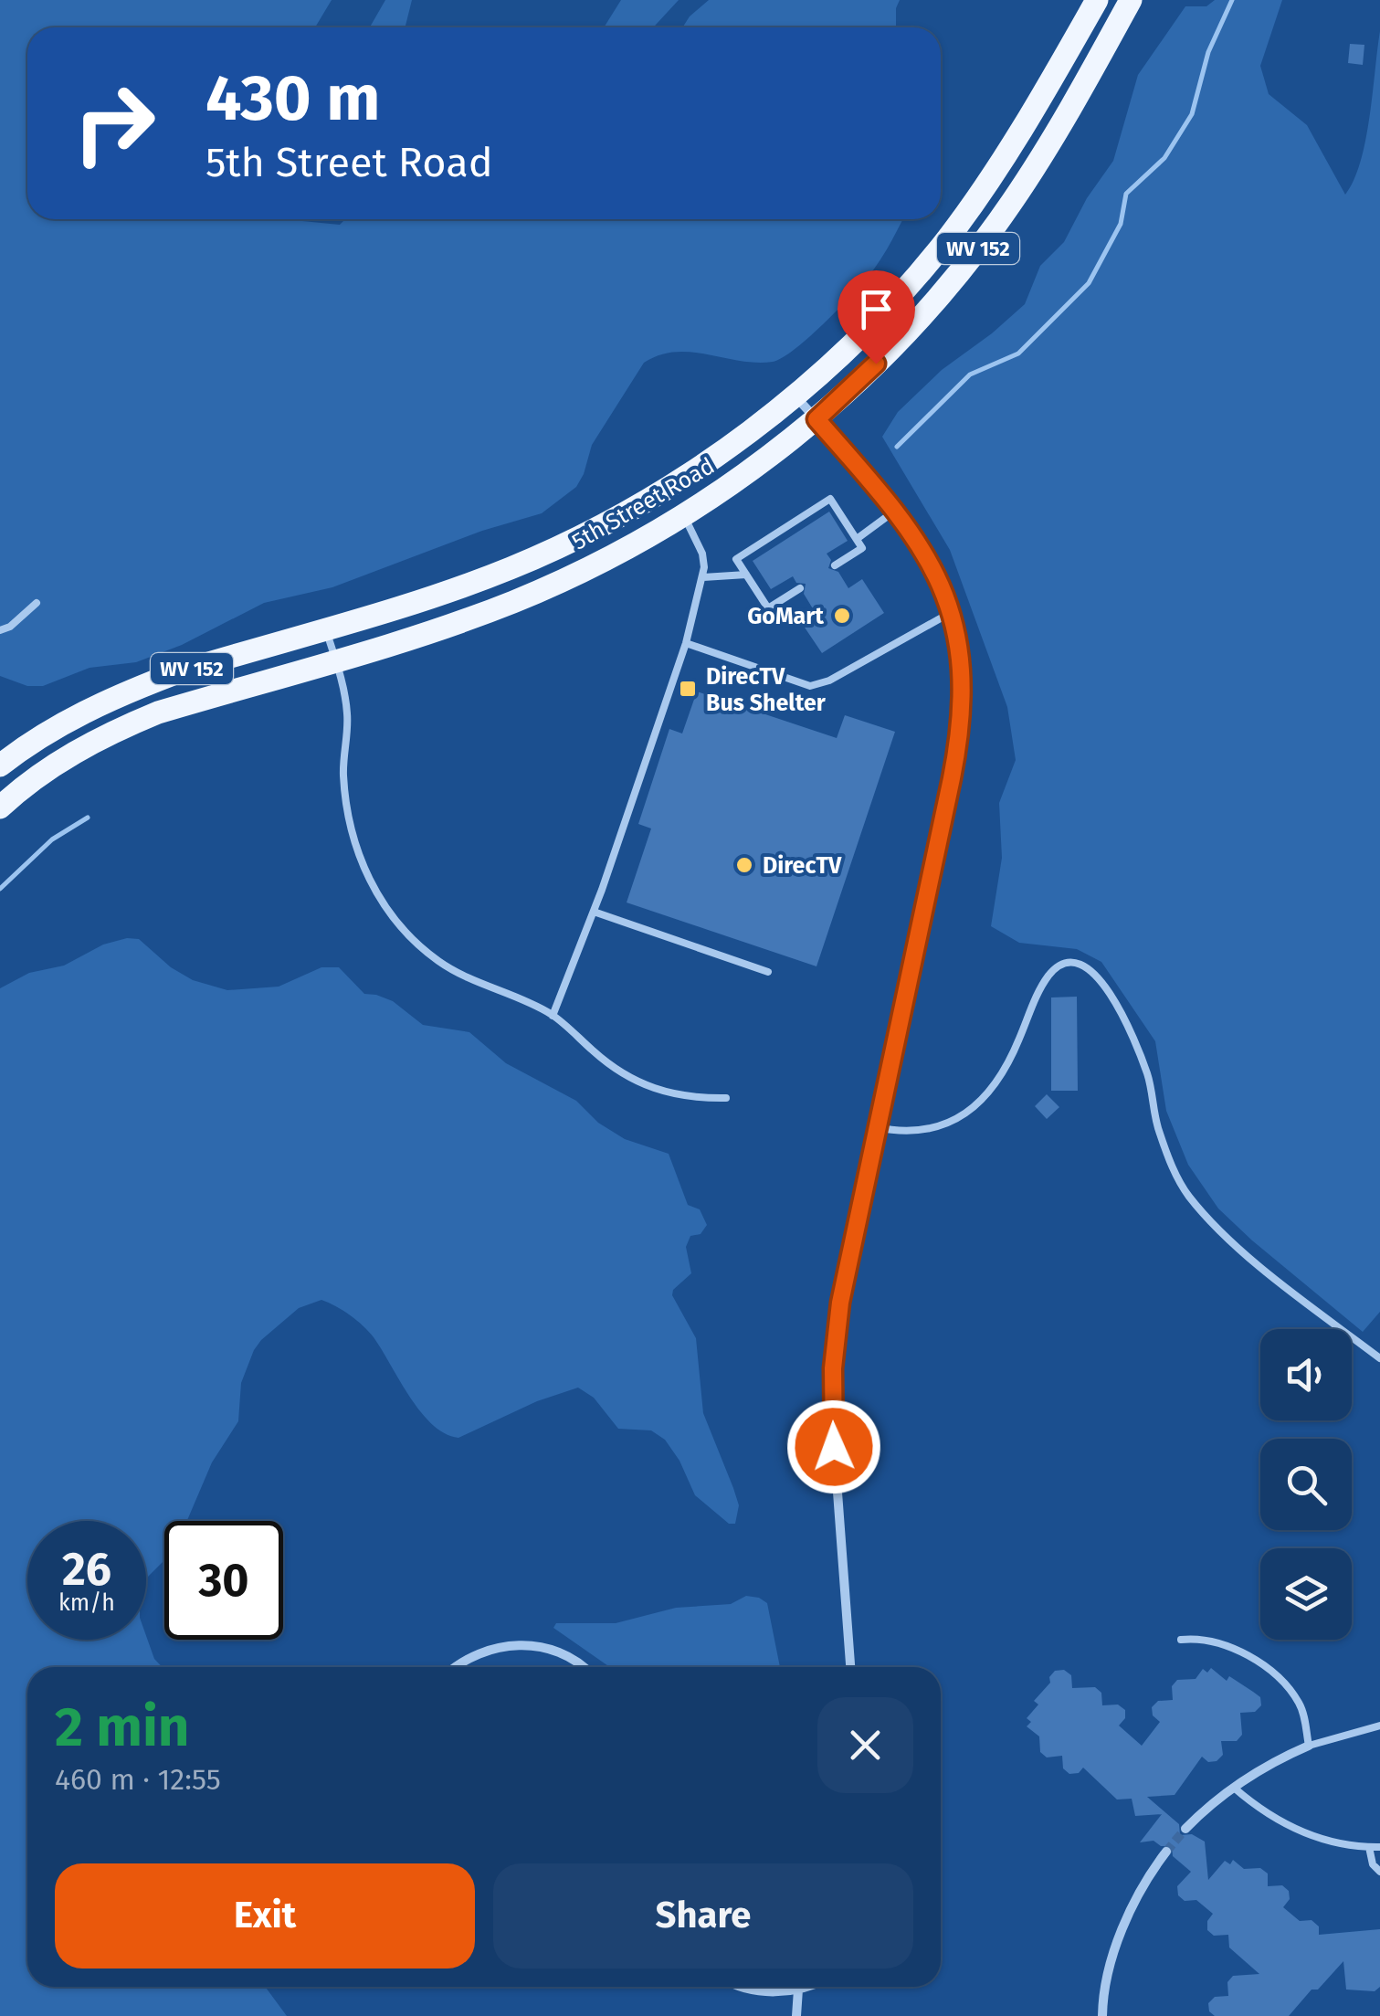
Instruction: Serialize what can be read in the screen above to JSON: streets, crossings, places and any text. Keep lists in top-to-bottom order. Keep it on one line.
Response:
{"streets":{"main road":["WV 152","5th Street Road"]},"places":{"other":["GoMart","DirecTV"],"transit":["DirecTV Bus Shelter"]},"page":{"turn":["430 m","5th Street Road"],"speed":"26 km/h","limit":"30","heading":["2 min","460 m · 12:55"],"buttons":["Exit","Share"]}}
